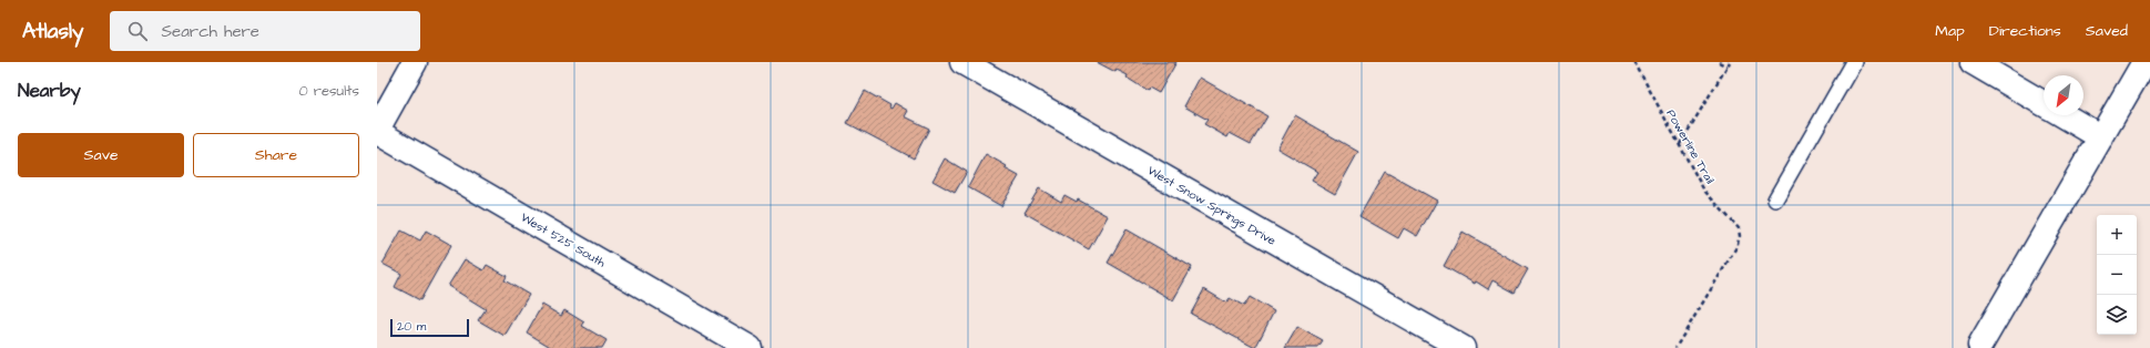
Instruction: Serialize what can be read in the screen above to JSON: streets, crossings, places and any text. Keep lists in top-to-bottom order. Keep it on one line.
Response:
{"streets":{"street":["West Snow Springs Drive","West 525 South"],"path":["Powerline Trail"]},"scale_bar":"20 m","north":"bottom left","page":{"header":"Atlasly","search":"Search here","nav":["Map","Directions","Saved"],"heading":["Nearby","0 results"],"buttons":["Save","Share"],"map_buttons":["+","−"],"scale":"20 m"}}
